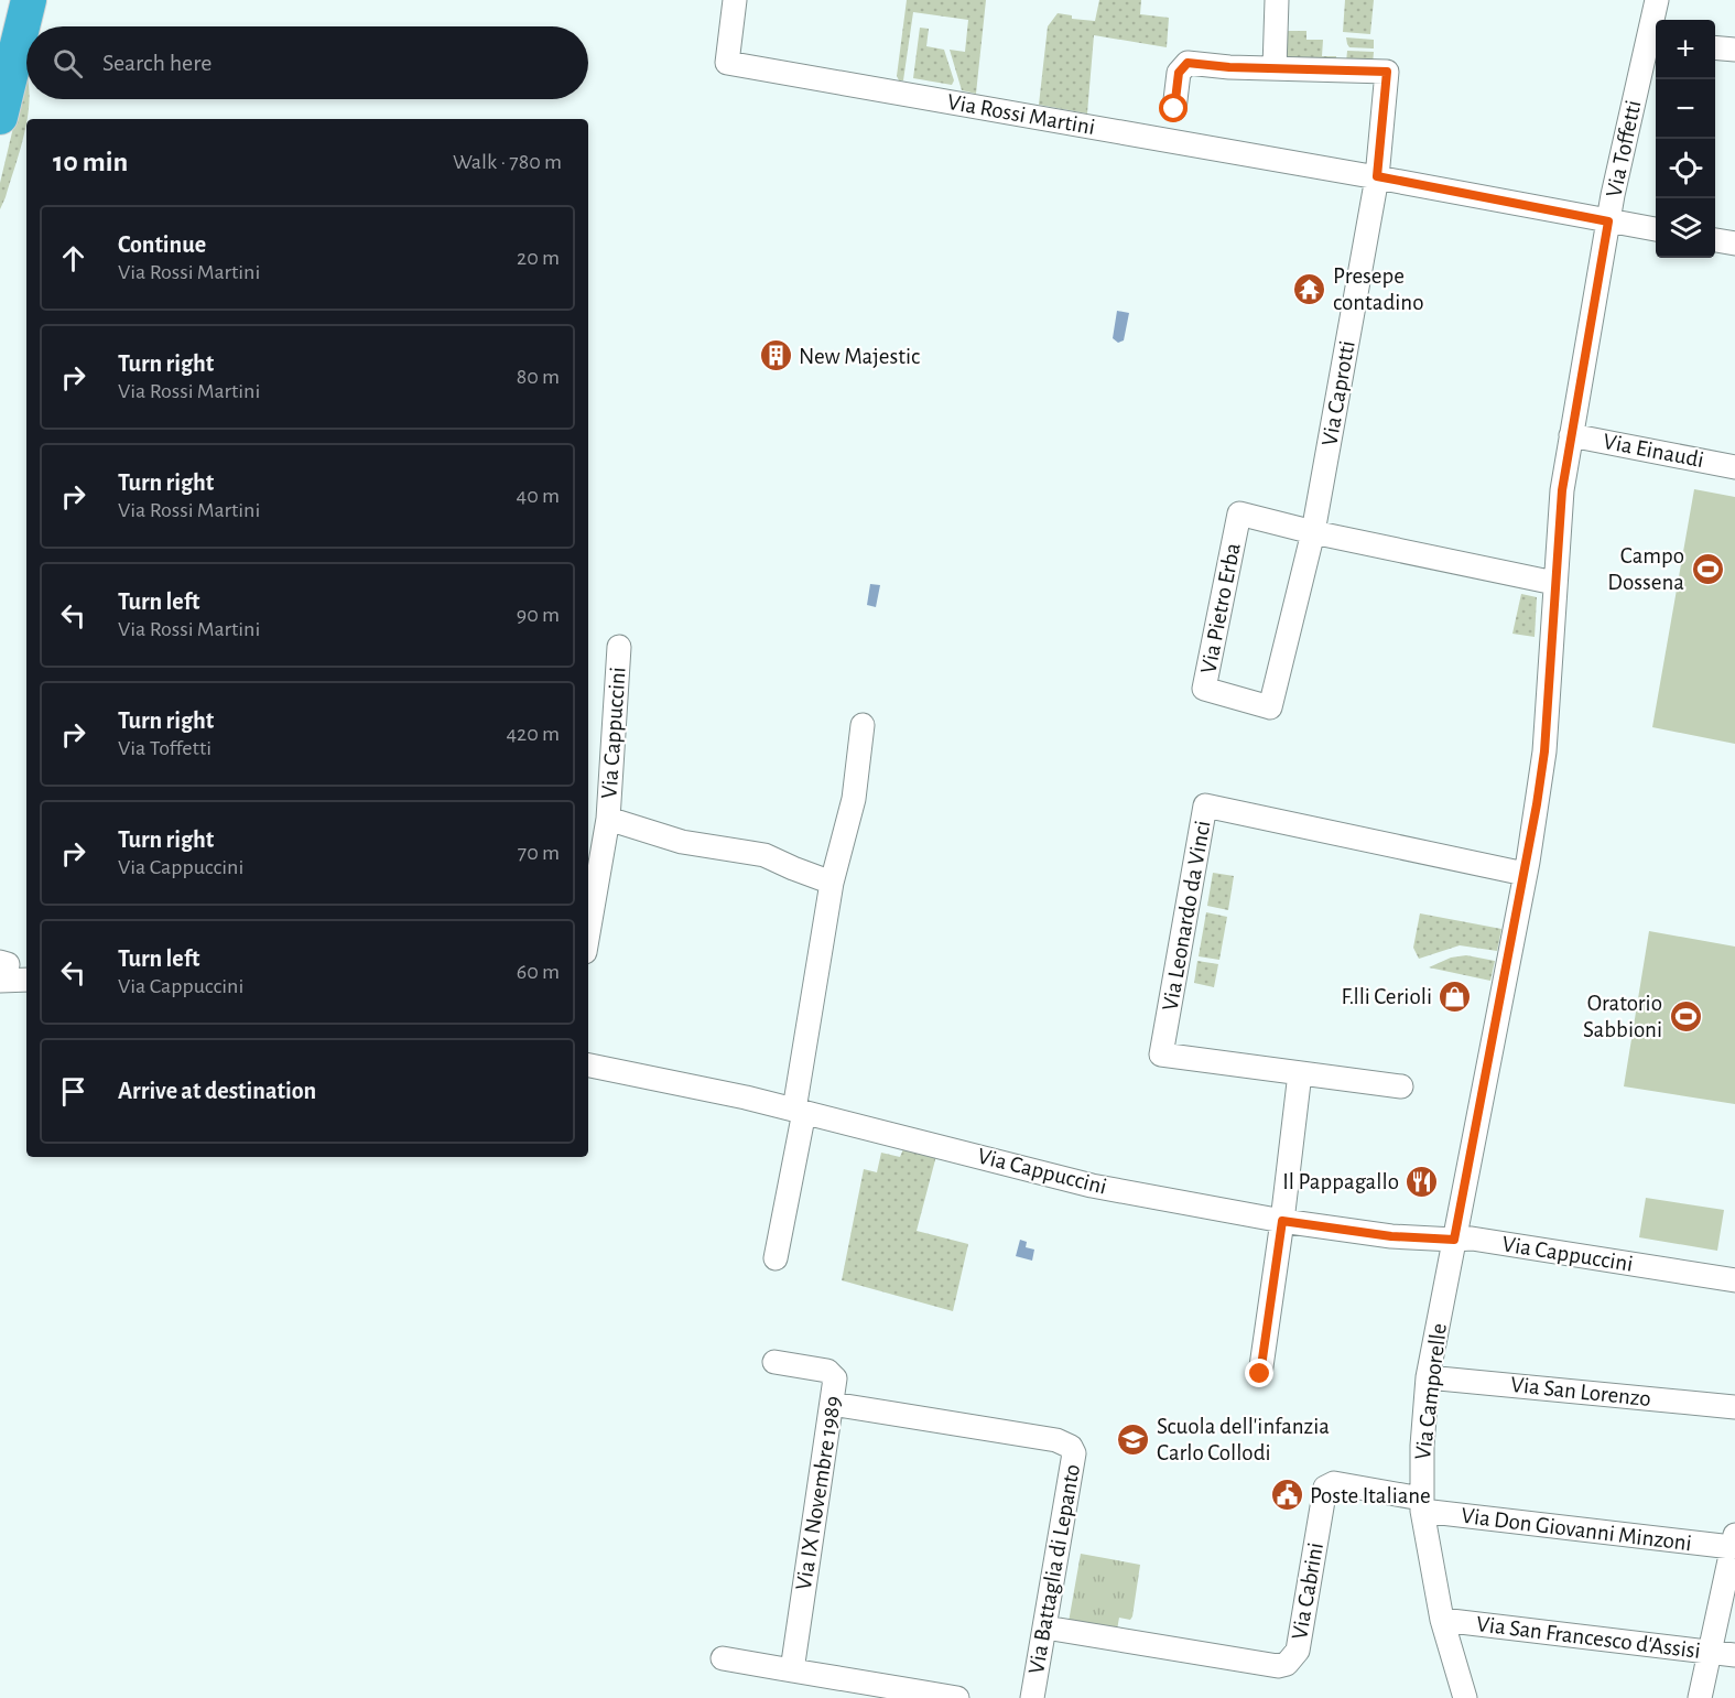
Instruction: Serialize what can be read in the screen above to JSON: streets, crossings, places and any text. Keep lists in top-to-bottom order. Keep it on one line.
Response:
{"streets":{"street":["Via Rossi Martini","Via Toffetti","Via Caprotti","Via Einaudi","Via Pietro Erba","Via Cappuccini","Via Leonardo da Vinci","Via Camporelle","Via San Lorenzo","Via IX Novembre 1989","Via Don Giovanni Minzoni","Via Battaglia di Lepanto","Via Cabrini","Via San Francesco d'Assisi"]},"crossings":[["Via Rossi Martini","Via Toffetti"],["Via Rossi Martini","Via Caprotti"],["Via Toffetti","Via Einaudi"],["Via Toffetti","Via Pietro Erba"],["Via Toffetti","Via Cappuccini"],["Via Toffetti","Via Leonardo da Vinci"],["Via Toffetti","Via Camporelle"],["Via Caprotti","Via Pietro Erba"],["Via Cappuccini","Via Camporelle"],["Via Camporelle","Via San Lorenzo"],["Via Camporelle","Via Don Giovanni Minzoni"],["Via Camporelle","Via Cabrini"],["Via Camporelle","Via San Francesco d'Assisi"],["Via IX Novembre 1989","Via Battaglia di Lepanto"],["Via Don Giovanni Minzoni","Via Cabrini"],["Via Battaglia di Lepanto","Via Cabrini"]],"places":{"temple":["Presepe contadino"],"building":["New Majestic"],"sports":["Campo Dossena","Oratorio Sabbioni"],"shop":["F.lli Cerioli"],"restaurant":["Il Pappagallo"],"school or university":["Scuola dell'infanzia Carlo Collodi"],"public building":["Poste Italiane"]},"page":{"map_buttons":["+","−"],"search":"Search here","heading":["10 min","Walk · 780 m"],"list":[["Continue","Via Rossi Martini","20 m"],["Turn right","Via Rossi Martini","80 m"],["Turn right","Via Rossi Martini","40 m"],["Turn left","Via Rossi Martini","90 m"],["Turn right","Via Toffetti","420 m"],["Turn right","Via Cappuccini","70 m"],["Turn left","Via Cappuccini","60 m"],"Arrive at destination"]}}
